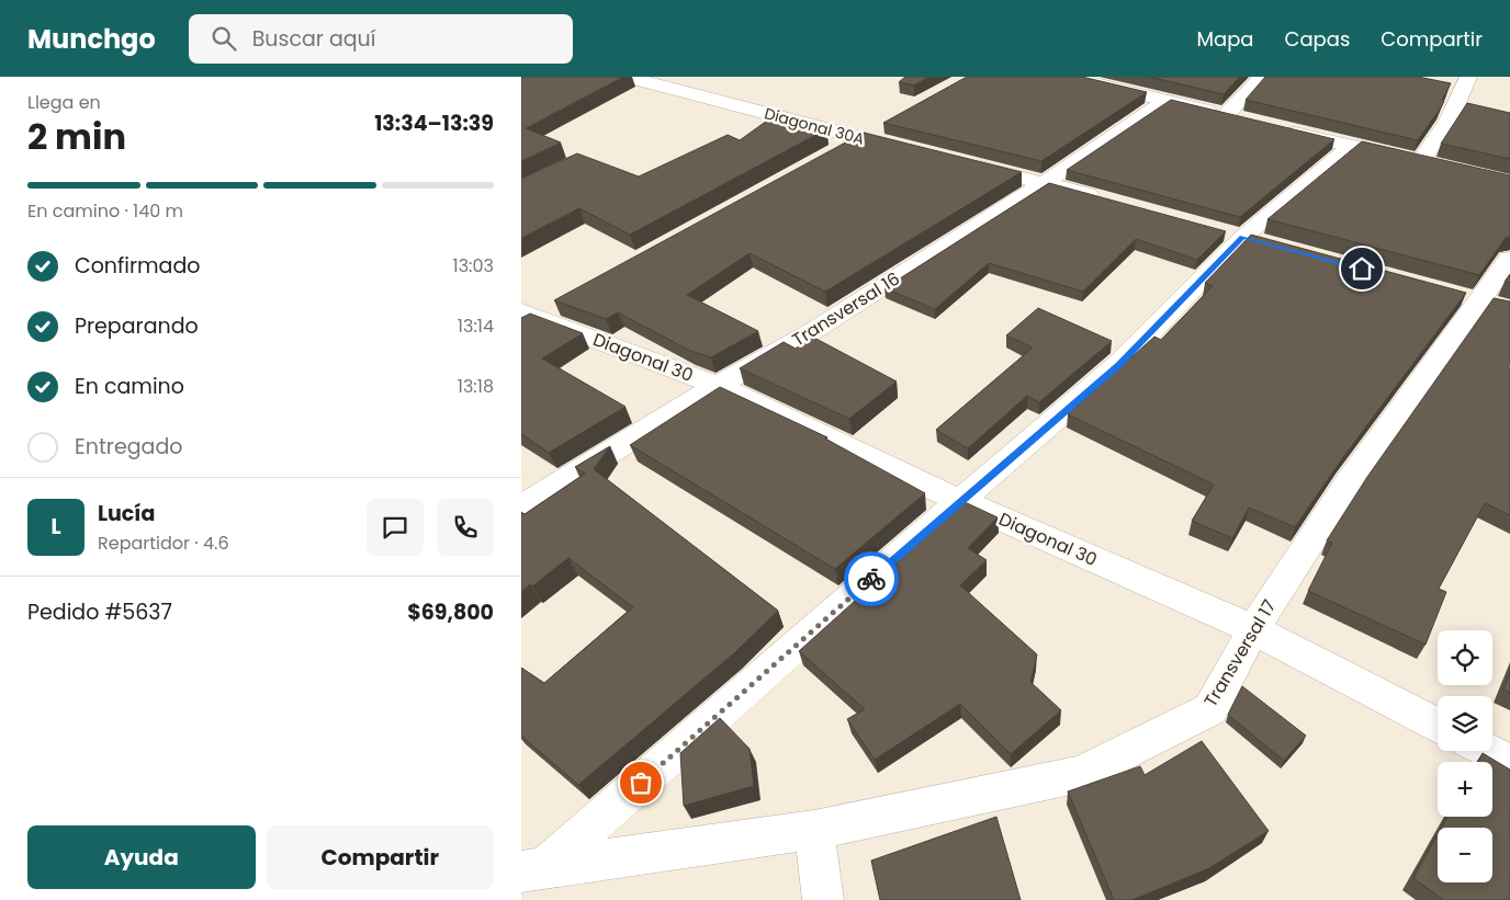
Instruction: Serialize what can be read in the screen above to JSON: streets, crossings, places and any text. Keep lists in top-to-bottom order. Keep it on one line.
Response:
{"streets":{"street":["Diagonal 30A","Transversal 16","Diagonal 30","Transversal 17"]},"crossings":[["Transversal 16","Diagonal 30"],["Diagonal 30","Transversal 17"]],"page":{"header":"Munchgo","search":"Buscar aquí","nav":["Mapa","Capas","Compartir"],"heading":["2 min","Llega en","13:34–13:39"],"panel":["Lucía","Repartidor · 4.6","Pedido #5637","$69,800"],"bar":"En camino · 140 m","list":[["Confirmado","13:03"],["Preparando","13:14"],["En camino","13:18"],"Entregado"],"round":"L","map_buttons":["+","−"],"buttons":["Ayuda","Compartir"]}}
